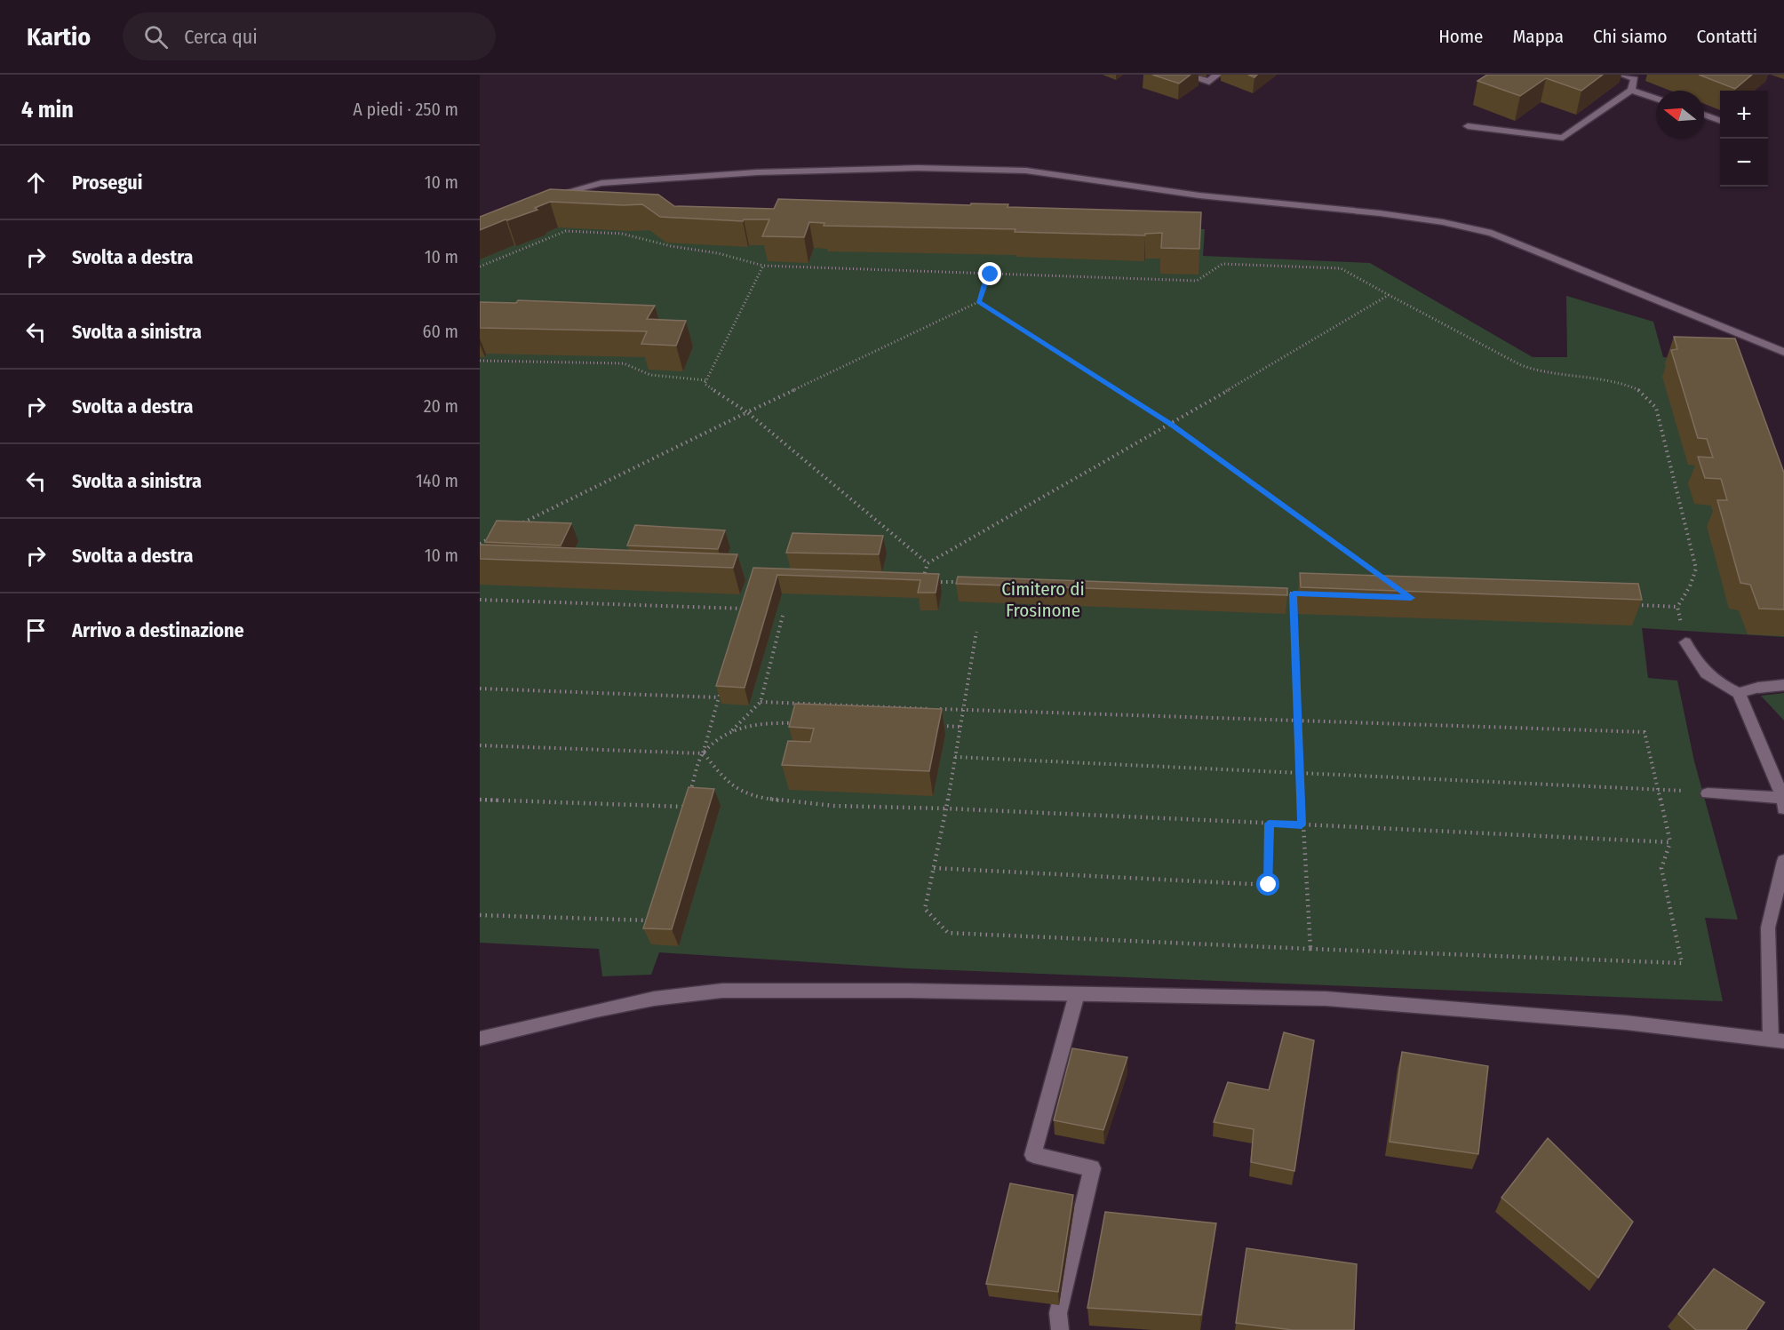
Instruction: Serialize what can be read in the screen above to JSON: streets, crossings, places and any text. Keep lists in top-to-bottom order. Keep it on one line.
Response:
{"parks":["Cimitero di Frosinone"],"north":"left","page":{"header":"Kartio","search":"Cerca qui","nav":["Home","Mappa","Chi siamo","Contatti"],"heading":["4 min","A piedi · 250 m"],"map_buttons":["+","−"],"list":[["Prosegui","10 m"],["Svolta a destra","10 m"],["Svolta a sinistra","60 m"],["Svolta a destra","20 m"],["Svolta a sinistra","140 m"],["Svolta a destra","10 m"],"Arrivo a destinazione"]}}
